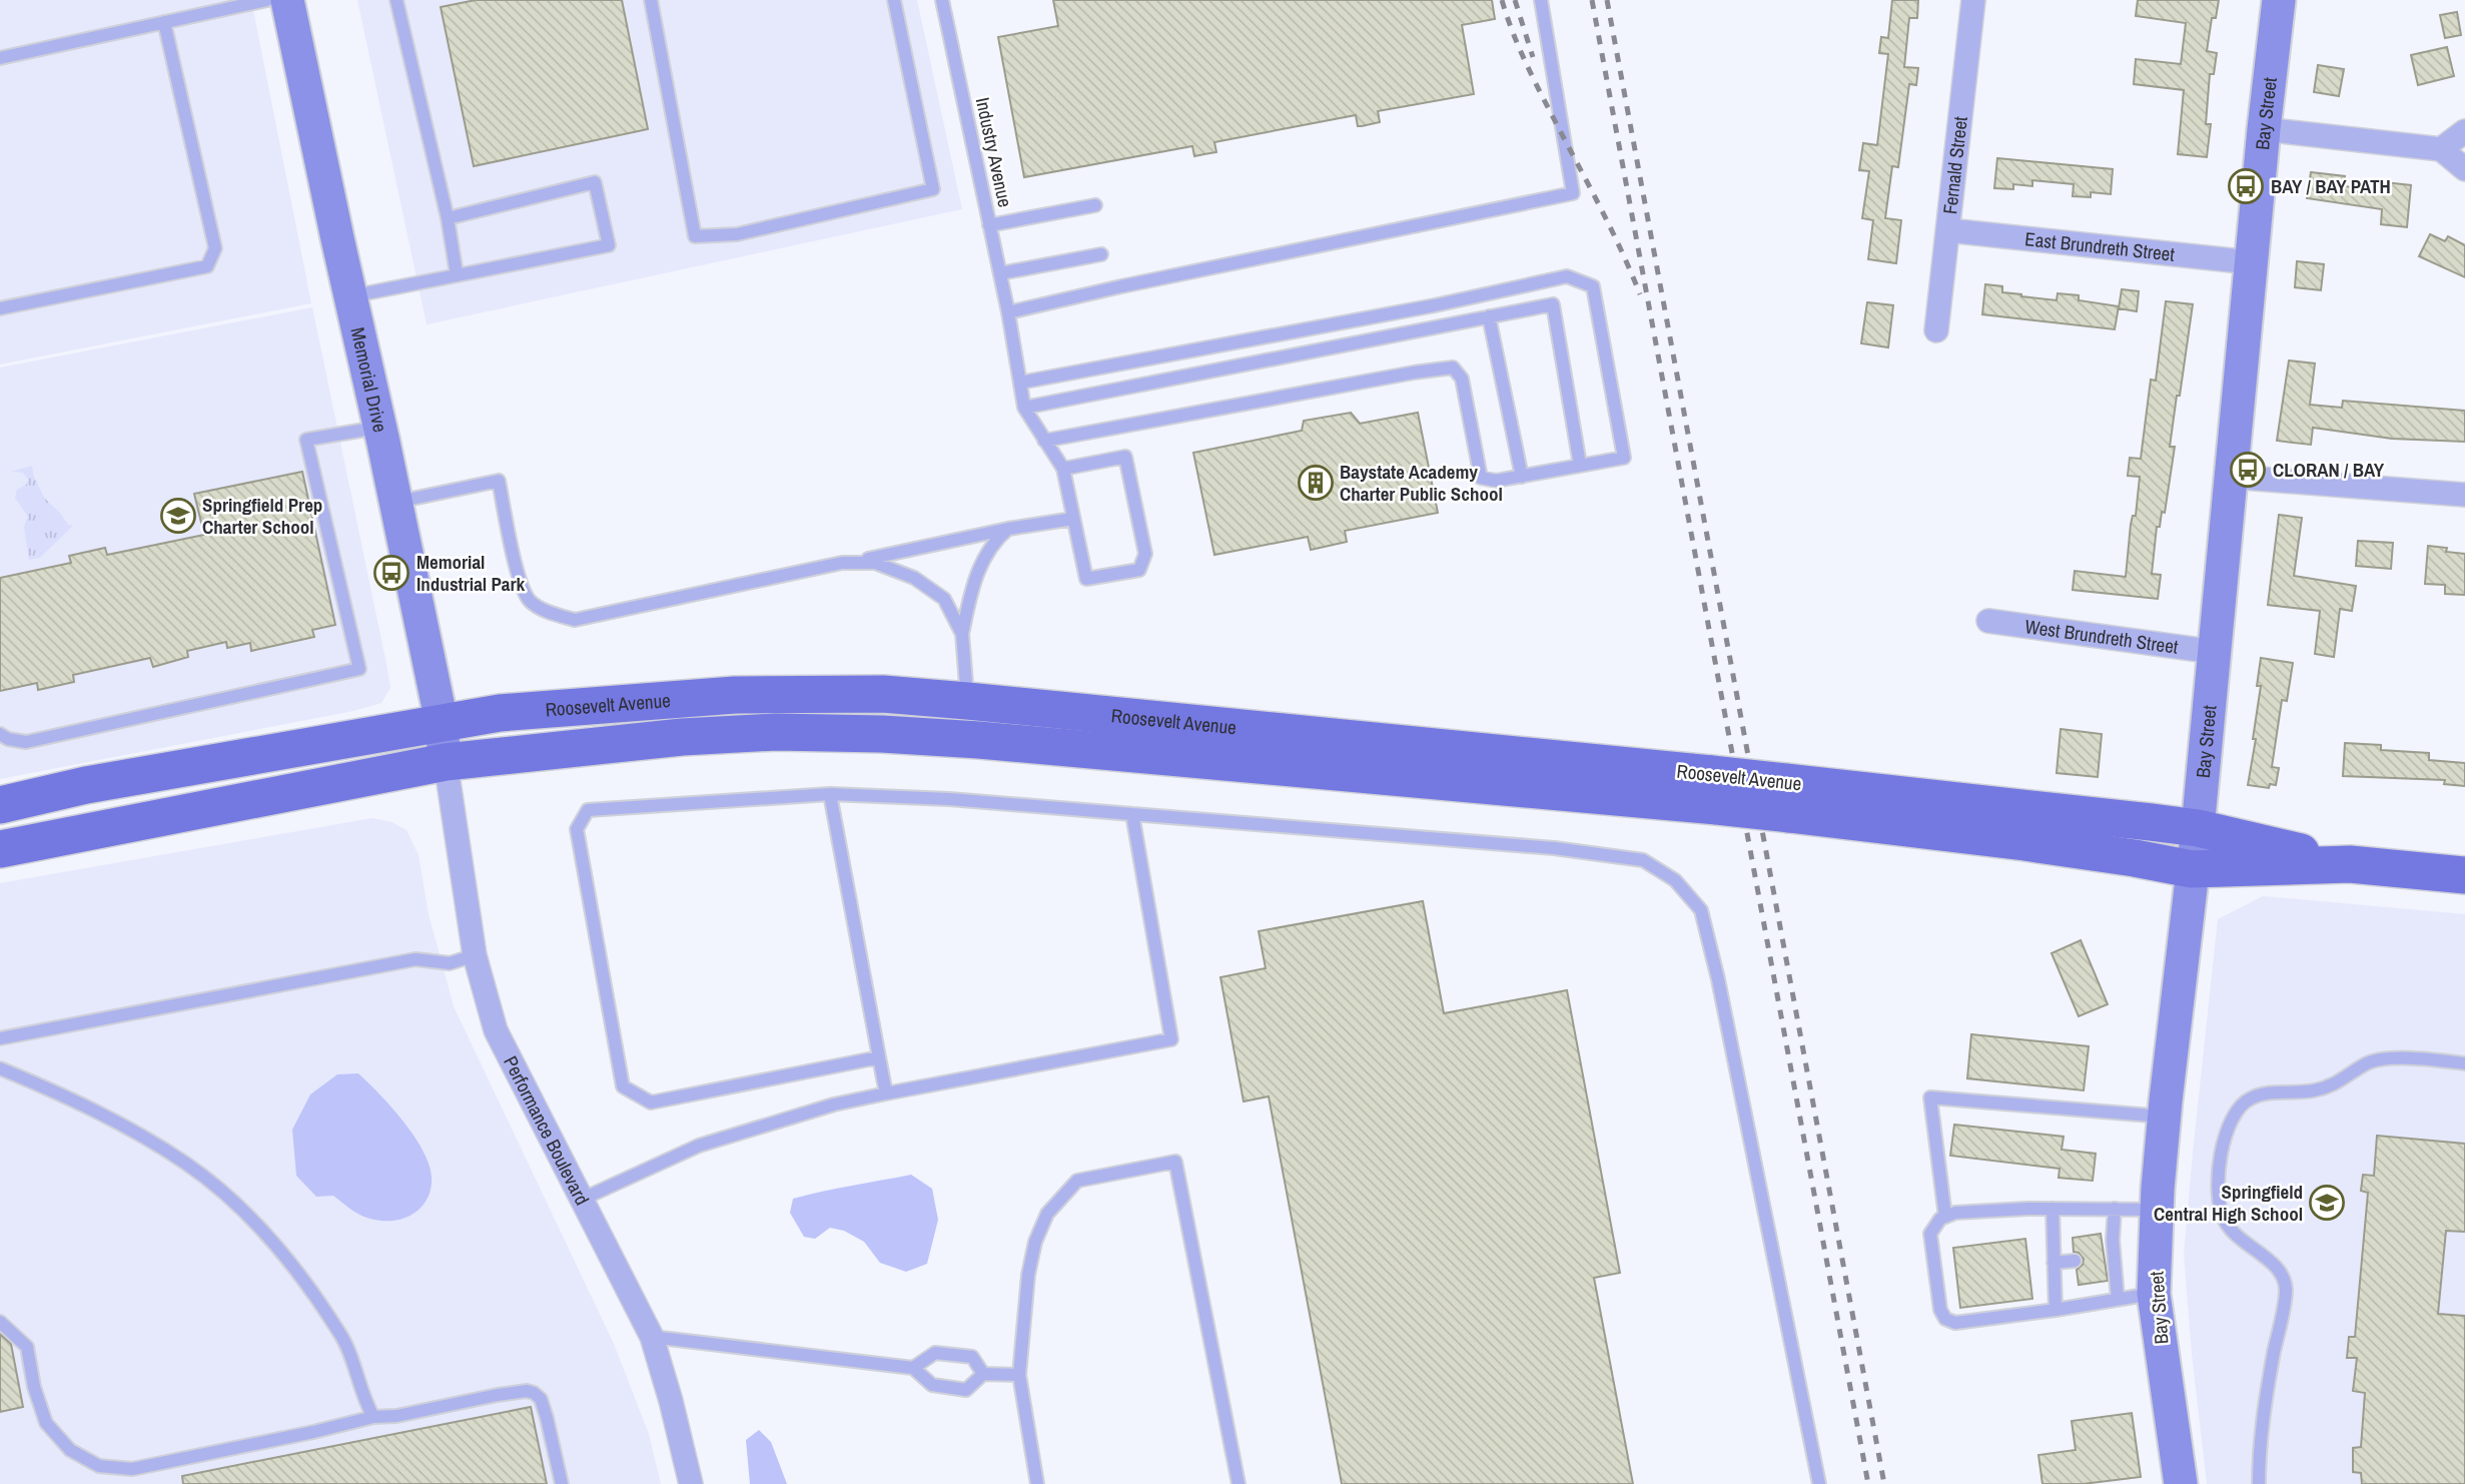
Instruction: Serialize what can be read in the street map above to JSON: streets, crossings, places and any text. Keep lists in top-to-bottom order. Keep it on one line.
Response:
{"streets":{"main road":["Bay Street","Memorial Drive","Roosevelt Avenue"],"street":["Fernald Street","East Brundreth Street","West Brundreth Street","Performance Boulevard"],"lane":["Industry Avenue"]},"crossings":[["Bay Street","East Brundreth Street"],["Bay Street","West Brundreth Street"],["Bay Street","Roosevelt Avenue"],["Fernald Street","East Brundreth Street"],["Memorial Drive","Roosevelt Avenue"],["Memorial Drive","Performance Boulevard"],["Roosevelt Avenue","Performance Boulevard"]],"places":{"bus stop":["BAY / BAY PATH","CLORAN / BAY","Memorial Industrial Park"],"building":["Baystate Academy Charter Public School"],"school or university":["Springfield Prep Charter School","Springfield Central High School"]}}
